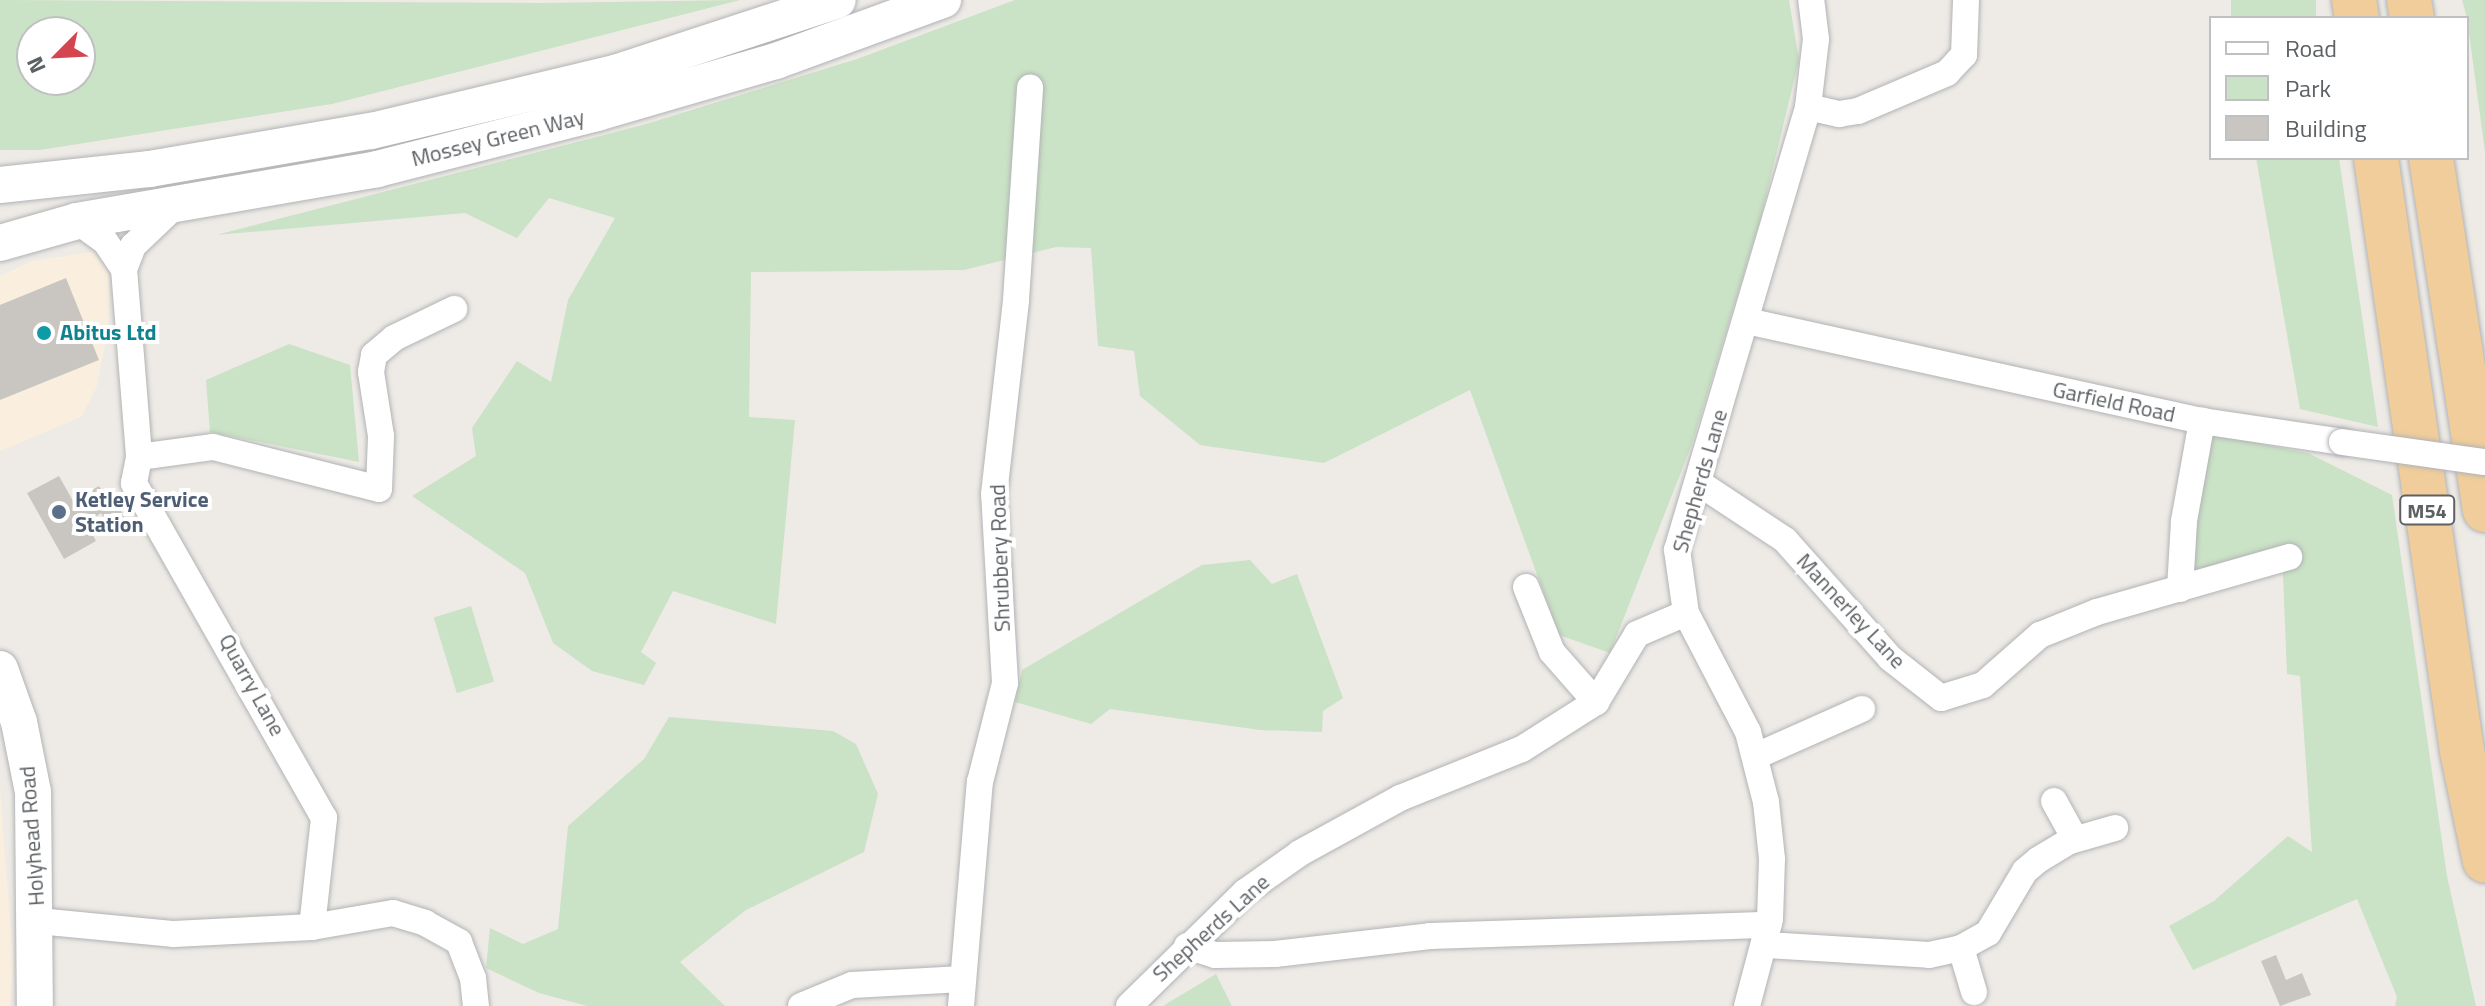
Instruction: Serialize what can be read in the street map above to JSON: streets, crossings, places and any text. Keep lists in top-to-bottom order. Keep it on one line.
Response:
{"streets":{"highway":["M54"],"main road":["Mossey Green Way","Holyhead Road"],"street":["Garfield Road","Shepherds Lane","Shrubbery Road","Mannerley Lane","Quarry Lane"]},"crossings":[["Garfield Road","Shepherds Lane"],["Shepherds Lane","Mannerley Lane"]],"places":["Abitus Ltd","Ketley Service Station"],"legend":["Road","Park","Building"],"north":"bottom left"}
